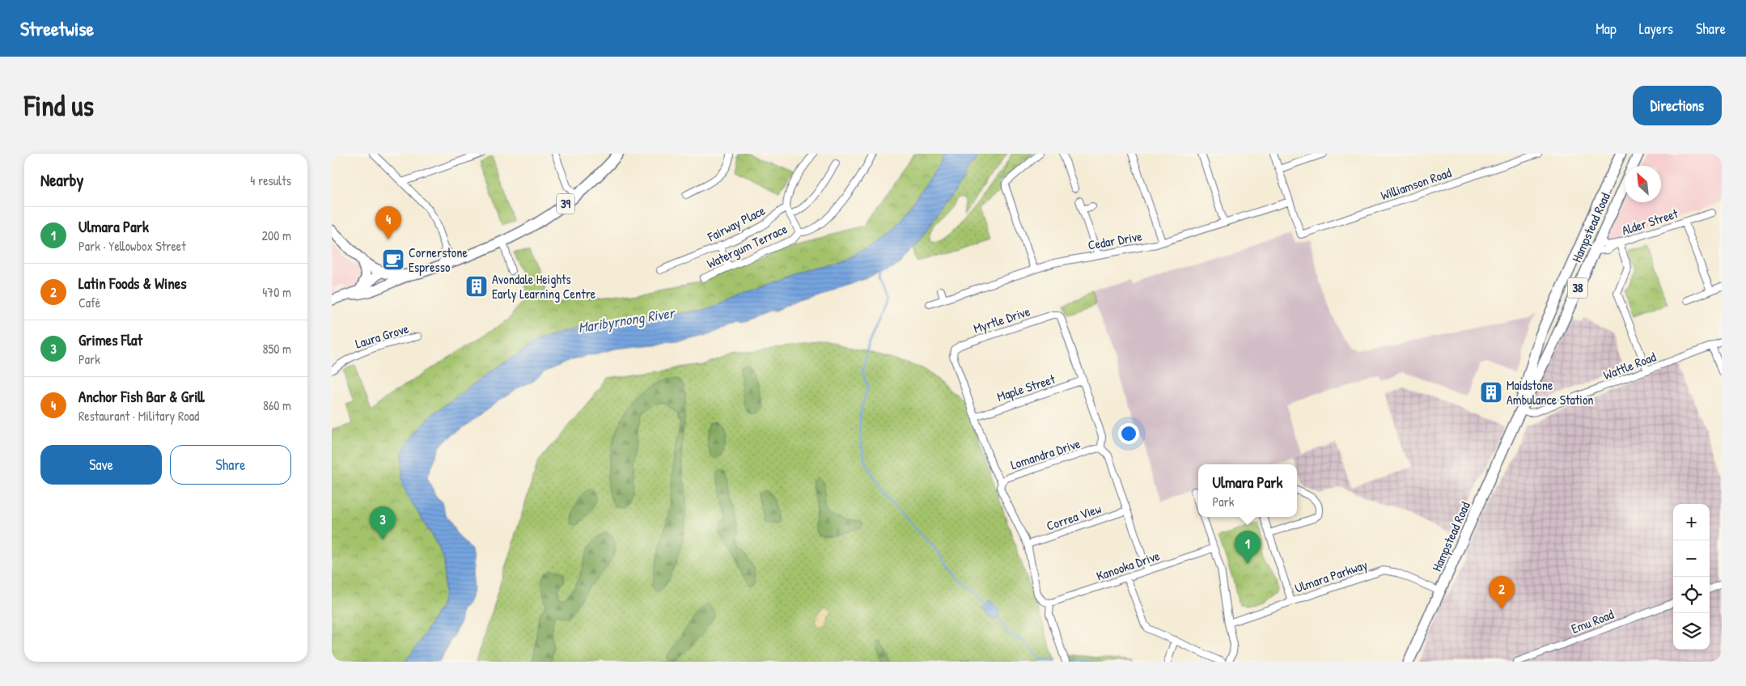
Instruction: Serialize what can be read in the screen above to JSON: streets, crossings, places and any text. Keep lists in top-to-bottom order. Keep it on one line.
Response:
{"streets":{"main road":["39","Hampstead Road","38"],"street":["Williamson Road","Alder Street","Fairway Place","Cedar Drive","Watergum Terrace","Myrtle Drive","Laura Grove","Wattle Road","Maple Street","Lomandra Drive","Correa View","Kanooka Drive","Ulmara Parkway","Emu Road"]},"crossings":[["Williamson Road","Cedar Drive"],["Alder Street","Hampstead Road"],["Fairway Place","Watergum Terrace"],["Hampstead Road","Wattle Road"],["Hampstead Road","Ulmara Parkway"],["Myrtle Drive","Maple Street"],["Myrtle Drive","Lomandra Drive"],["Lomandra Drive","Correa View"],["Lomandra Drive","Kanooka Drive"]],"water":["Maribyrnong River"],"places":{"cafe":["Cornerstone Espresso"],"building":["Avondale Heights Early Learning Centre","Maidstone Ambulance Station"]},"north":"top left","page":{"header":"Streetwise","nav":["Map","Layers","Share"],"buttons":["Directions",["Save","Share"]],"title":"Find us","heading":["Nearby","4 results"],"list":[{"mark":"1","name":"Ulmara Park","note":"Park · Yellowbox Street","value":"200 m"},{"mark":"2","name":"Latin Foods & Wines","note":"Café","value":"470 m"},{"mark":"3","name":"Grimes Flat","note":"Park","value":"850 m"},{"mark":"4","name":"Anchor Fish Bar & Grill","note":"Restaurant · Military Road","value":"860 m"}],"pins":["4","3","1","2"],"popup":["Ulmara Park","Park"],"map_buttons":["+","−"]}}
